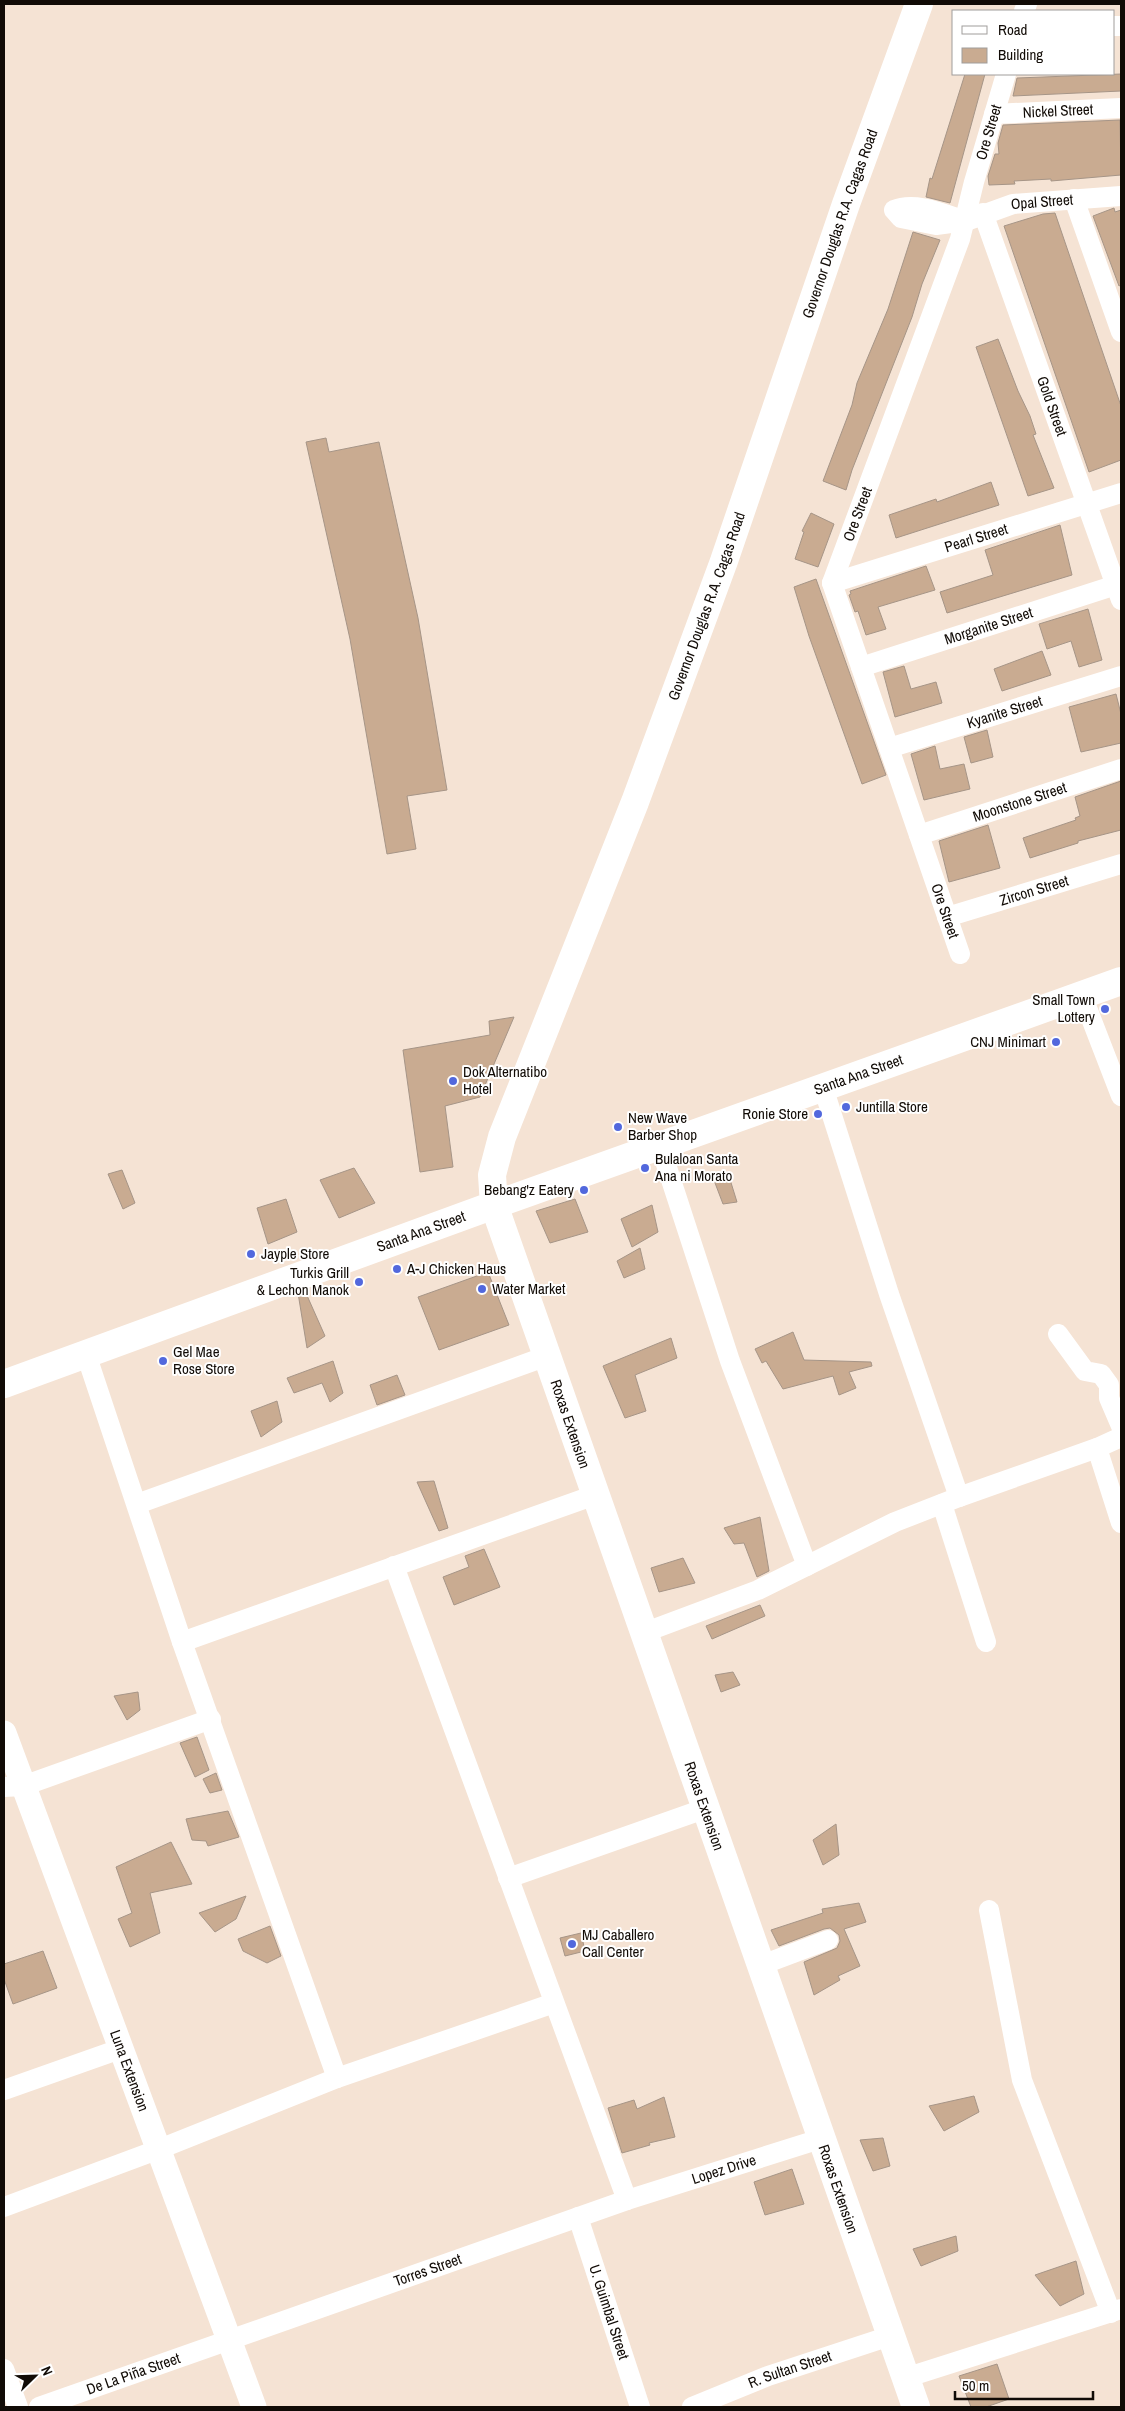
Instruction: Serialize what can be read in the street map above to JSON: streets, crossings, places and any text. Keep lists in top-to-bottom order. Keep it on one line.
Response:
{"streets":{"main road":["Governor Douglas R.A. Cagas Road","Santa Ana Street","Roxas Extension"],"street":["Nickel Street","Ore Street","Opal Street","Gold Street","Pearl Street","Morganite Street","Kyanite Street","Moonstone Street","Zircon Street","Luna Extension","Lopez Drive","Torres Street","U. Guimbal Street","R. Sultan Street","De La Piña Street"]},"crossings":[["Nickel Street","Ore Street"],["Ore Street","Opal Street"],["Ore Street","Gold Street"],["Ore Street","Pearl Street"],["Ore Street","Morganite Street"],["Ore Street","Kyanite Street"],["Ore Street","Moonstone Street"],["Ore Street","Zircon Street"],["Opal Street","Gold Street"],["Governor Douglas R.A. Cagas Road","Santa Ana Street"],["Governor Douglas R.A. Cagas Road","Roxas Extension"],["Gold Street","Pearl Street"],["Gold Street","Morganite Street"],["Santa Ana Street","Roxas Extension"],["Roxas Extension","Lopez Drive"],["Roxas Extension","R. Sultan Street"],["Luna Extension","Torres Street"],["Luna Extension","De La Piña Street"],["Lopez Drive","Torres Street"],["Torres Street","U. Guimbal Street"],["Torres Street","De La Piña Street"]],"places":["Small Town Lottery","CNJ Minimart","Dok Alternatibo Hotel","Juntilla Store","Ronie Store","New Wave Barber Shop","Bulaloan Santa Ana ni Morato","Bebang'z Eatery","Jayple Store","A-J Chicken Haus","Turkis Grill & Lechon Manok","Water Market","Gel Mae Rose Store","MJ Caballero Call Center"],"legend":["Road","Building"],"scale_bar":"50 m","north":"top right"}
